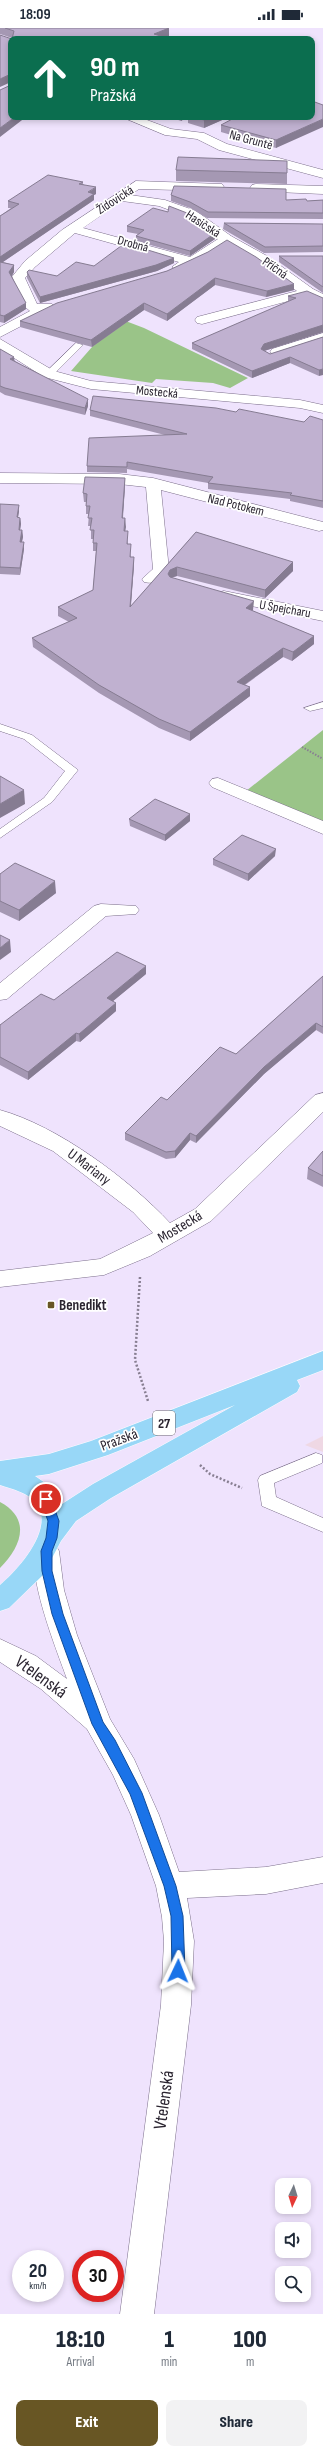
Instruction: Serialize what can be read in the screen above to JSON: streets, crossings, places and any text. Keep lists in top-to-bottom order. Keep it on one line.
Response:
{"streets":{"main road":["27","Pražská"],"street":["Na Gruntě","Židovická","Hasičská","Drobná","Příčná","Mostecká","Nad Potokem","U Špejcharu","U Mariany","Vtelenská"]},"crossings":[["Židovická","Hasičská"],["Židovická","Drobná"],["Hasičská","Drobná"],["Hasičská","Příčná"],["Mostecká","U Mariany"],["27","Vtelenská"]],"places":{"transit":["Benedikt"]},"north":"bottom","page":{"status":"18:09","turn":["90 m","Pražská"],"speed":"20 km/h","limit":"30","eta":["18:10","Arrival","1","min","100","m"],"buttons":["Exit","Share"]}}
